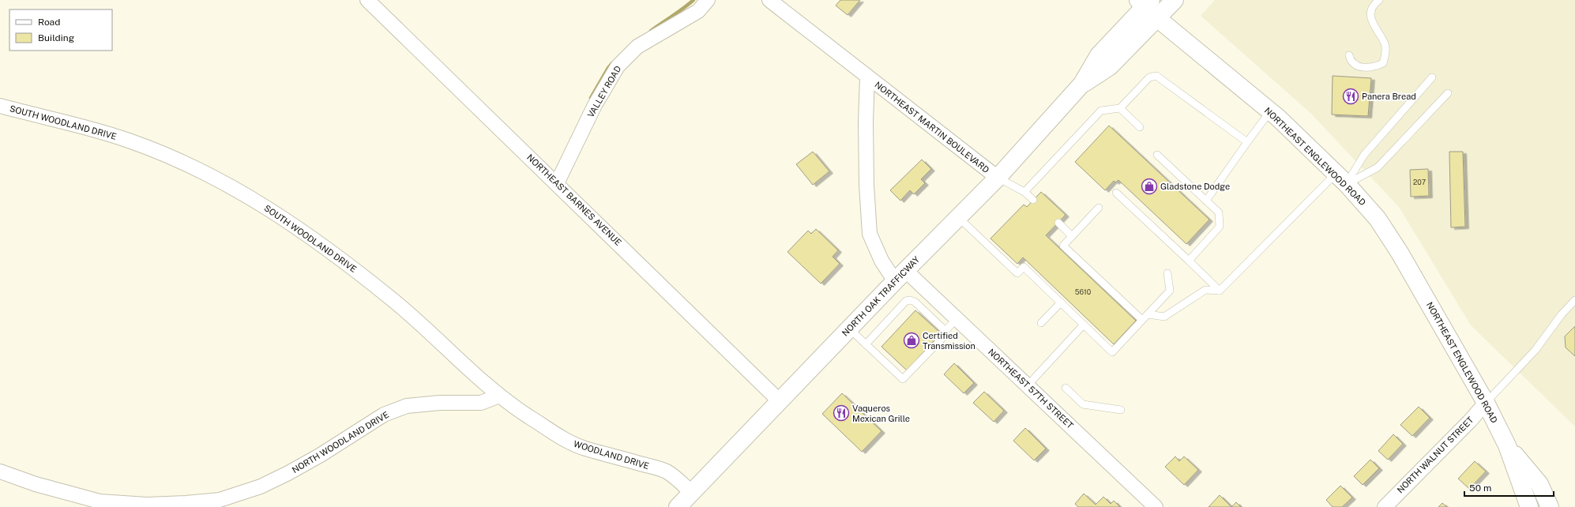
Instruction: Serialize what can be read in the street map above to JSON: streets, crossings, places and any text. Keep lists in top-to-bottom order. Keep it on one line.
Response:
{"streets":{"main road":["NORTHEAST ENGLEWOOD ROAD","NORTH OAK TRAFFICWAY"],"street":["VALLEY ROAD","SOUTH WOODLAND DRIVE","NORTHEAST MARTIN BOULEVARD","NORTHEAST BARNES AVENUE","NORTHEAST 57TH STREET","NORTH WOODLAND DRIVE","WOODLAND DRIVE","NORTH WALNUT STREET"]},"crossings":[["VALLEY ROAD","NORTHEAST BARNES AVENUE"],["SOUTH WOODLAND DRIVE","NORTH WOODLAND DRIVE"],["SOUTH WOODLAND DRIVE","WOODLAND DRIVE"],["NORTHEAST MARTIN BOULEVARD","NORTH OAK TRAFFICWAY"],["NORTHEAST MARTIN BOULEVARD","NORTHEAST 57TH STREET"],["NORTHEAST ENGLEWOOD ROAD","NORTH OAK TRAFFICWAY"],["NORTHEAST ENGLEWOOD ROAD","NORTH WALNUT STREET"],["NORTHEAST BARNES AVENUE","NORTH OAK TRAFFICWAY"],["NORTH OAK TRAFFICWAY","NORTHEAST 57TH STREET"],["NORTH OAK TRAFFICWAY","WOODLAND DRIVE"],["NORTH WOODLAND DRIVE","WOODLAND DRIVE"]],"places":{"restaurant":["Panera Bread","Vaqueros Mexican Grille"],"shop":["Gladstone Dodge","Certified Transmission"]},"house_numbers":["207","5610"],"legend":["Road","Building"],"scale_bar":"50 m"}
